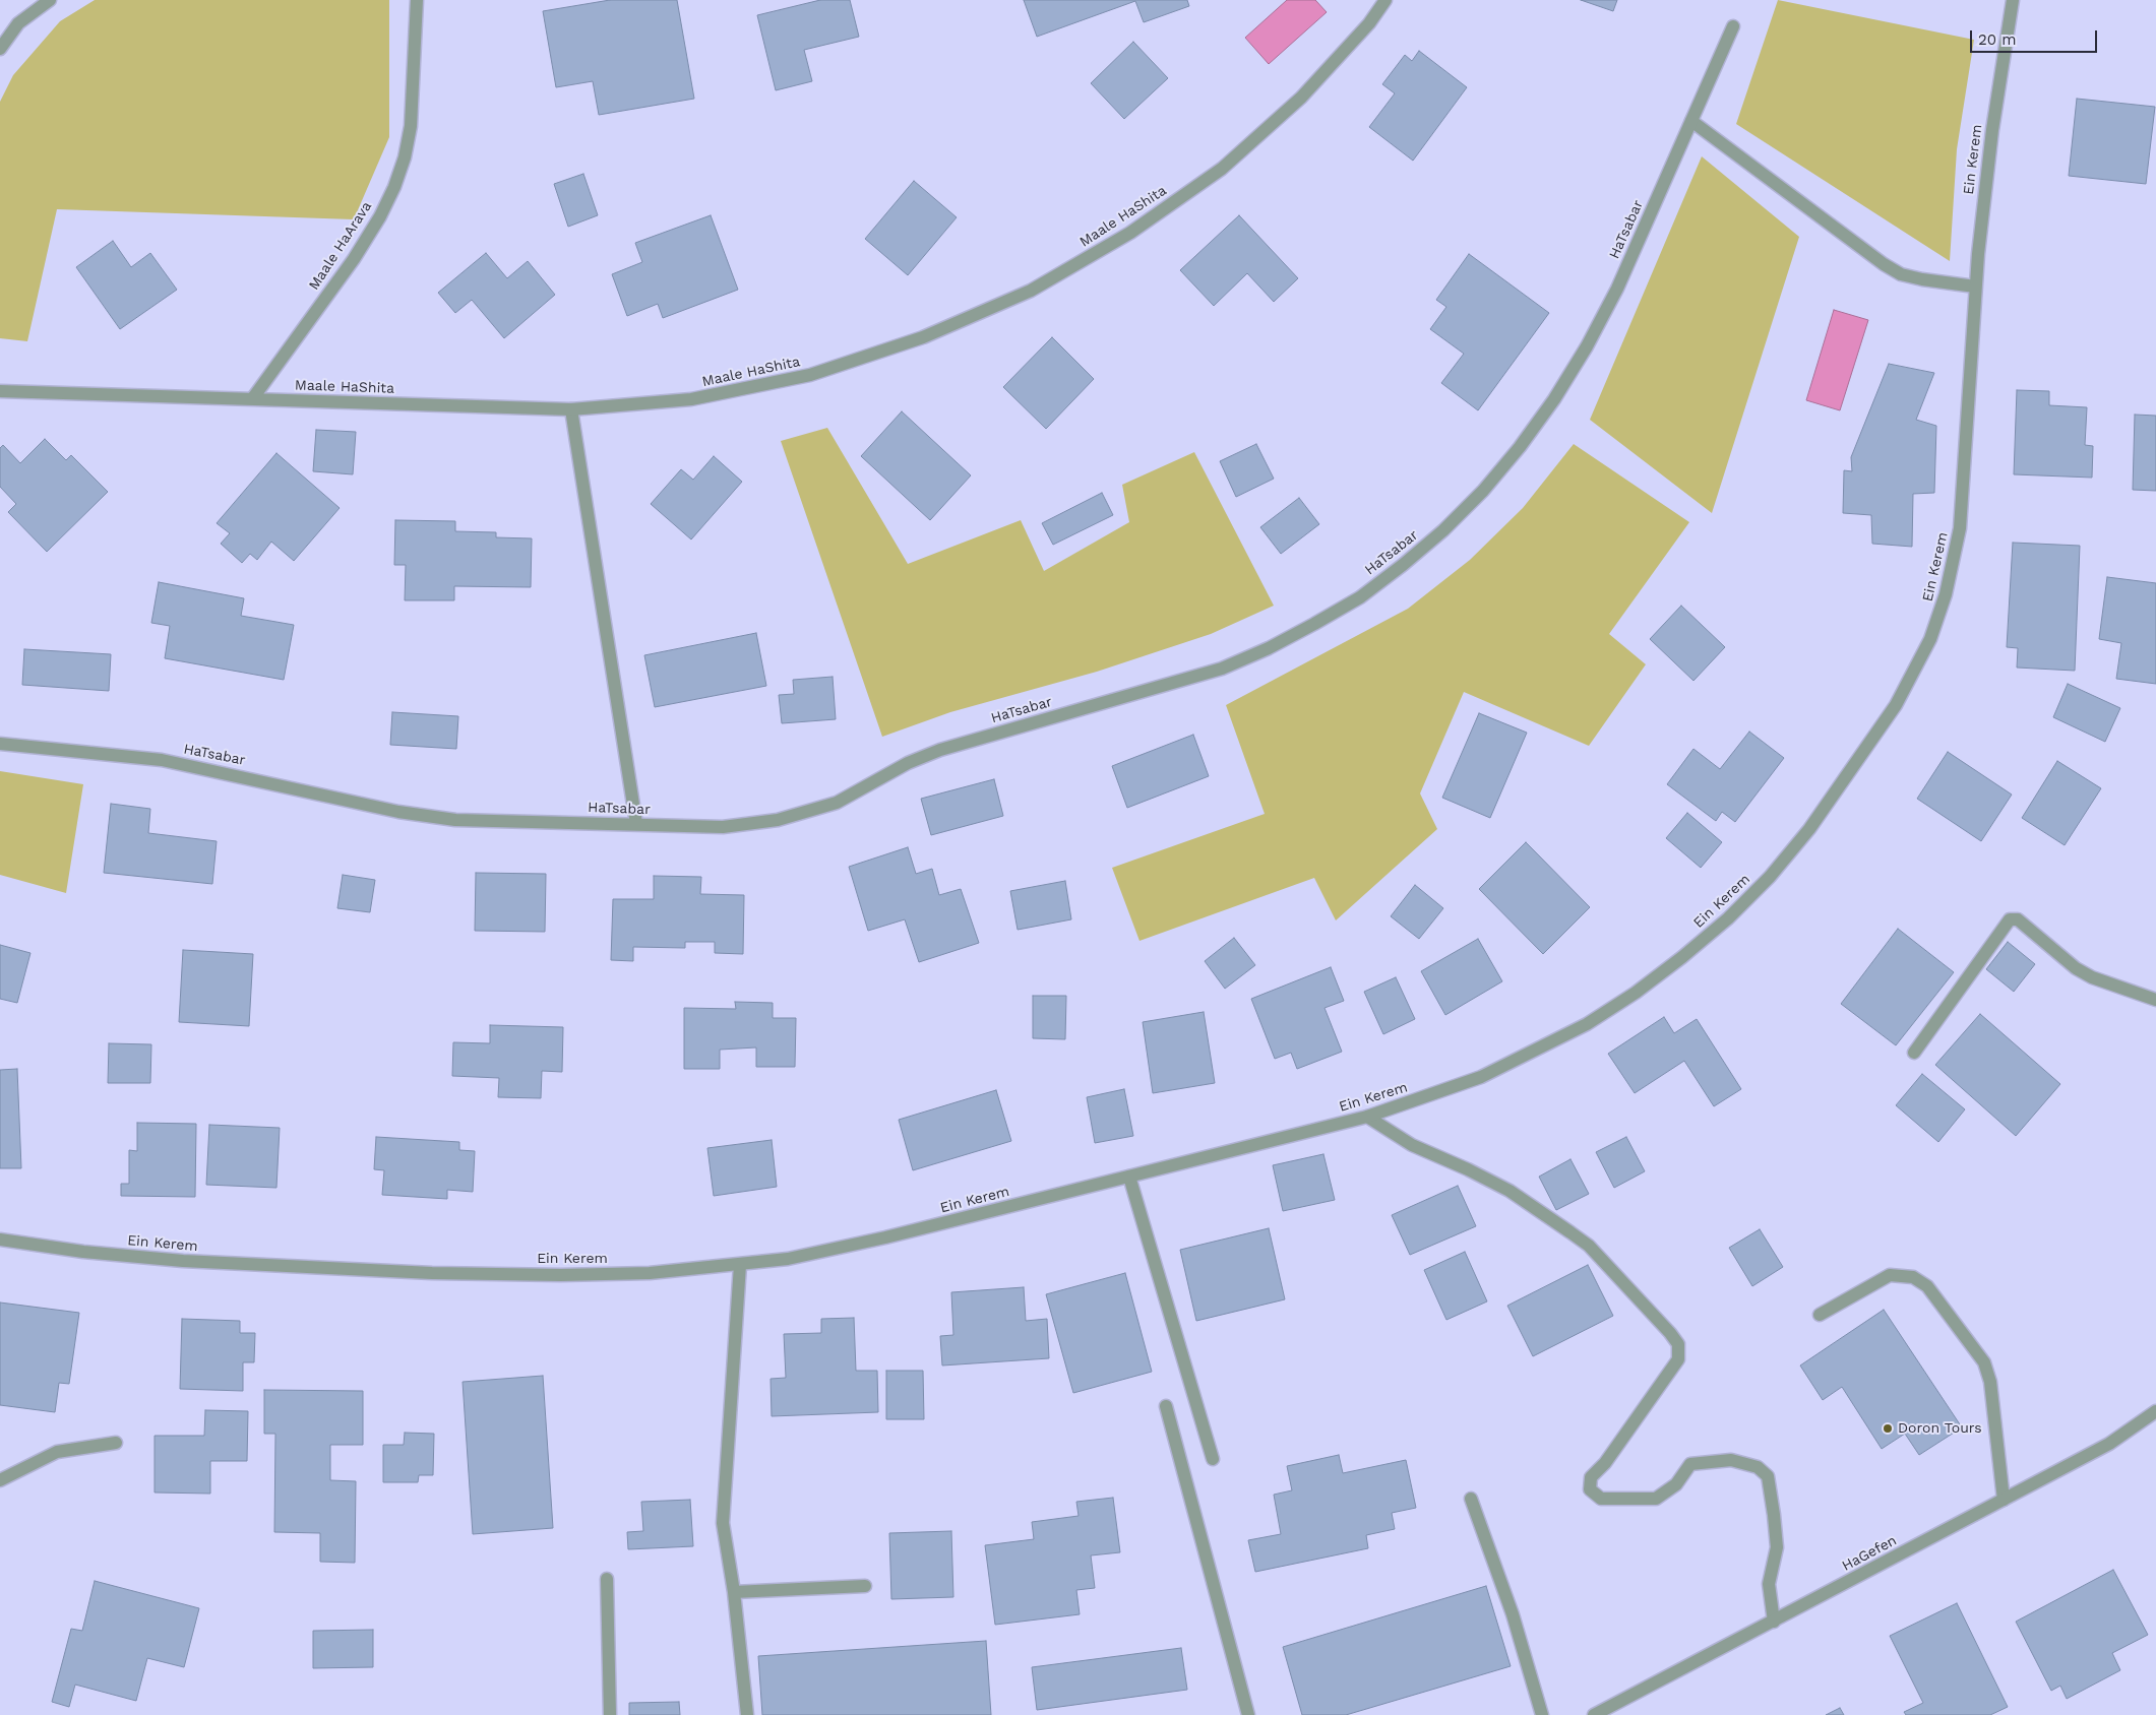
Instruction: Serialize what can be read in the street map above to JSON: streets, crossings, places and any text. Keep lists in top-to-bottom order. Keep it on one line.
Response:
{"streets":{"street":["Ein Kerem","Maale HaShita","HaTsabar","Maale HaArava","HaGefen"]},"crossings":[["Maale HaShita","Maale HaArava"]],"places":["Doron Tours"],"scale_bar":"20 m"}
